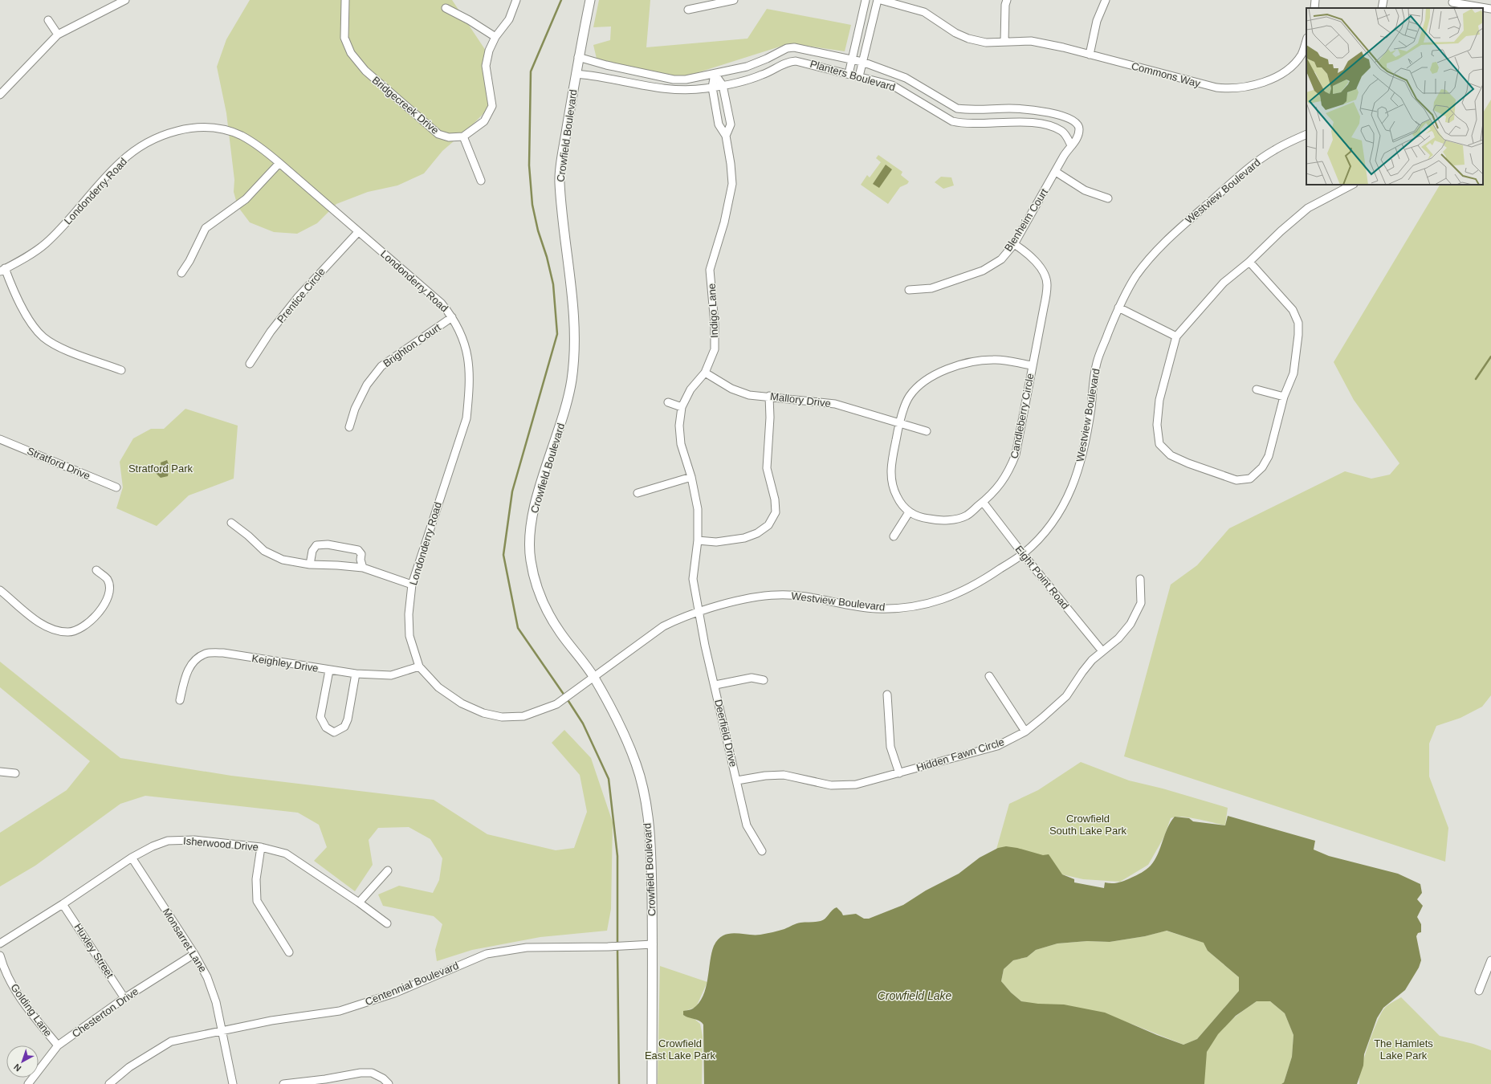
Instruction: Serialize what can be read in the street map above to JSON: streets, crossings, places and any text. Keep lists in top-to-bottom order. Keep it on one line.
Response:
{"streets":{"main road":["Crowfield Boulevard"],"street":["Commons Way","Planters Boulevard","Bridgecreek Drive","Londonderry Road","Westview Boulevard","Blenheim Court","Prentice Circle","Indigo Lane","Brighton Court","Mallory Drive","Candleberry Circle","Stratford Drive","Eight Point Road","Keighley Drive","Deerfield Drive","Hidden Fawn Circle","Isherwood Drive","Monsarret Lane","Huxley Street","Centennial Boulevard","Golding Lane","Chesterton Drive"]},"crossings":[["Planters Boulevard","Crowfield Boulevard"],["Planters Boulevard","Blenheim Court"],["Planters Boulevard","Indigo Lane"],["Crowfield Boulevard","Londonderry Road"],["Crowfield Boulevard","Westview Boulevard"],["Crowfield Boulevard","Centennial Boulevard"],["Londonderry Road","Westview Boulevard"],["Londonderry Road","Prentice Circle"],["Londonderry Road","Brighton Court"],["Londonderry Road","Keighley Drive"],["Westview Boulevard","Indigo Lane"],["Westview Boulevard","Eight Point Road"],["Westview Boulevard","Deerfield Drive"],["Blenheim Court","Candleberry Circle"],["Indigo Lane","Mallory Drive"],["Indigo Lane","Deerfield Drive"],["Mallory Drive","Candleberry Circle"],["Candleberry Circle","Eight Point Road"],["Eight Point Road","Hidden Fawn Circle"],["Deerfield Drive","Hidden Fawn Circle"],["Isherwood Drive","Monsarret Lane"],["Isherwood Drive","Huxley Street"],["Monsarret Lane","Centennial Boulevard"],["Monsarret Lane","Chesterton Drive"],["Huxley Street","Chesterton Drive"],["Golding Lane","Chesterton Drive"]],"water":["Crowfield Lake"],"parks":["Stratford Park","Crowfield South Lake Park","Crowfield East Lake Park","The Hamlets Lake Park"],"north":"bottom left"}
